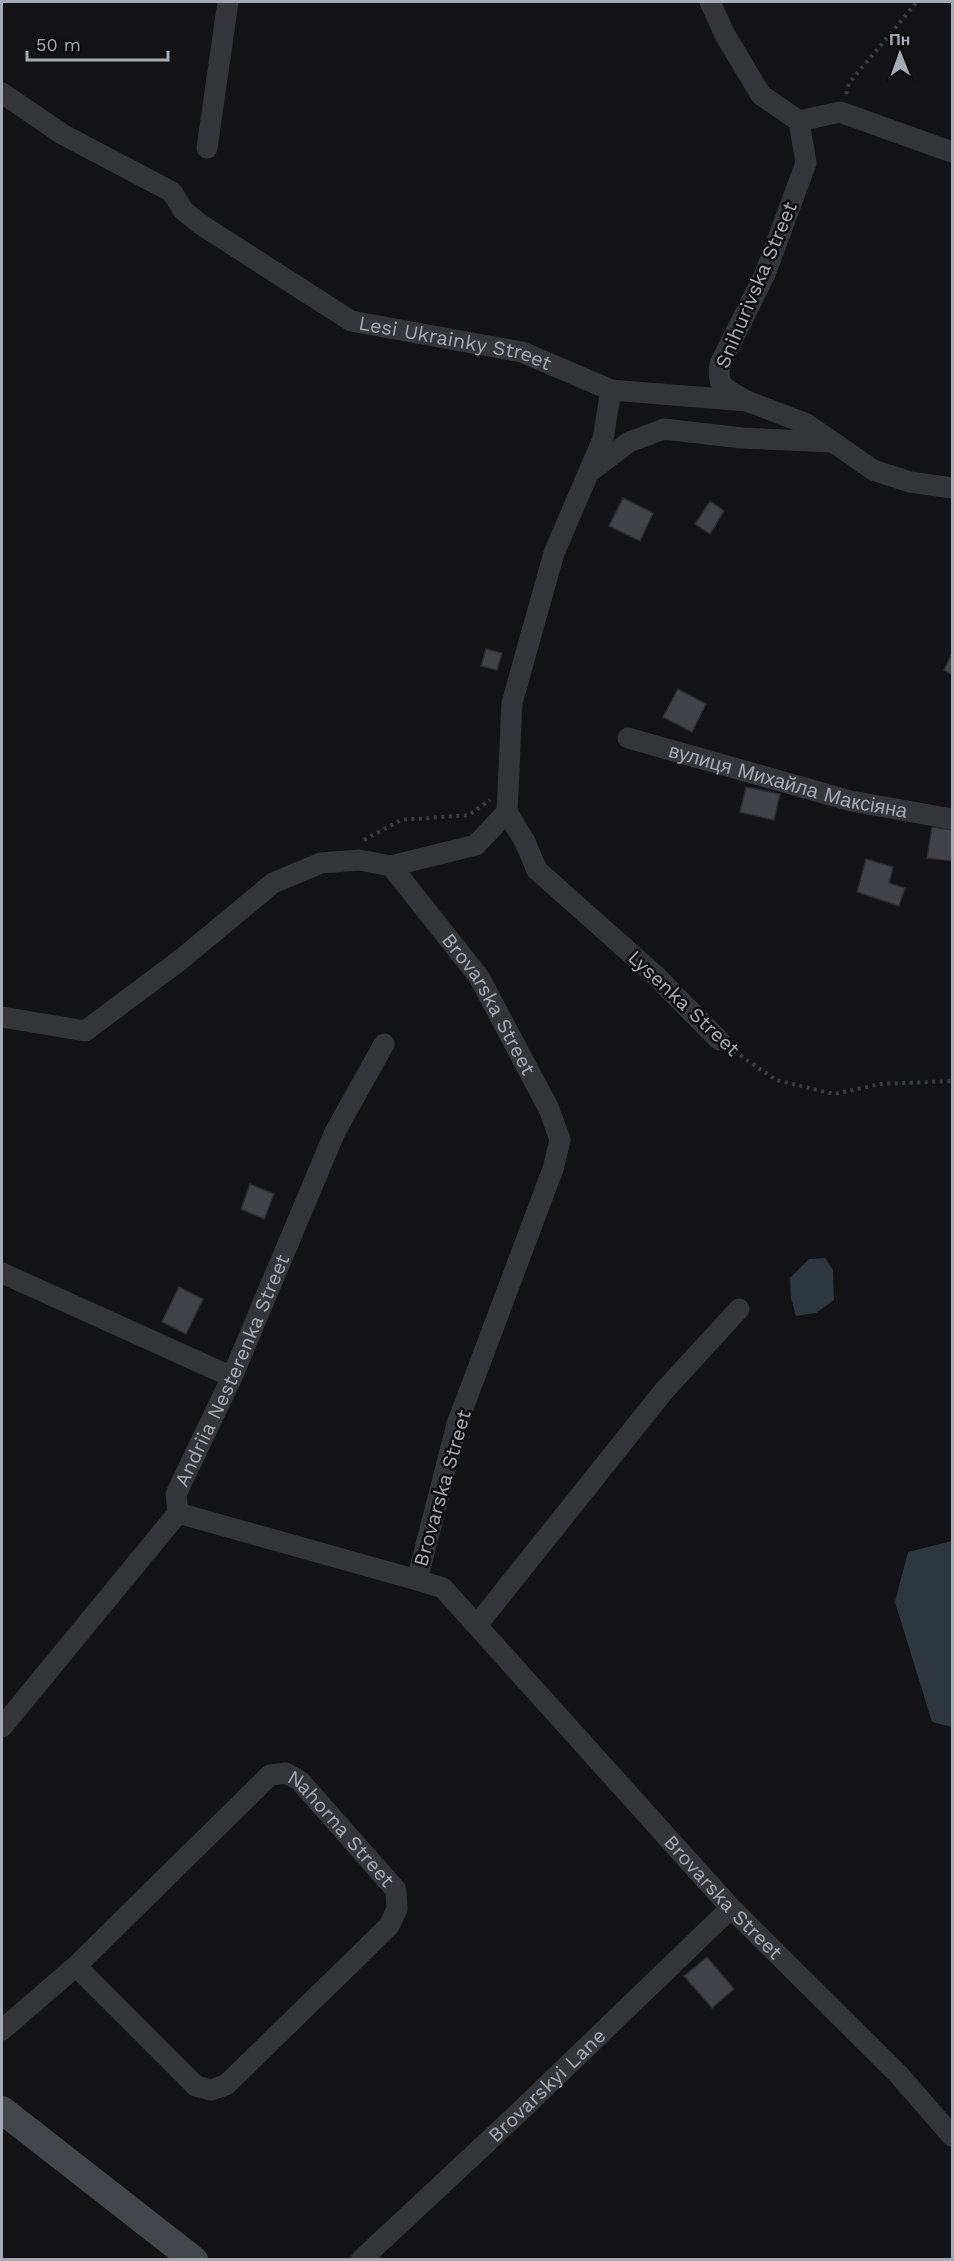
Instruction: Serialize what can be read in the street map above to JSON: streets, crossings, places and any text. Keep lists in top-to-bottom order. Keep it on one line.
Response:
{"streets":{"street":["Snihurivska Street","Lesi Ukrainky Street","вулиця Михайла Максіяна","Lysenka Street","Brovarska Street","Andriia Nesterenka Street","Nahorna Street","Brovarskyi Lane"]},"crossings":[["Snihurivska Street","Lesi Ukrainky Street"],["Brovarska Street","Andriia Nesterenka Street"],["Brovarska Street","Brovarskyi Lane"]],"scale_bar":"50 m","north":"top"}
